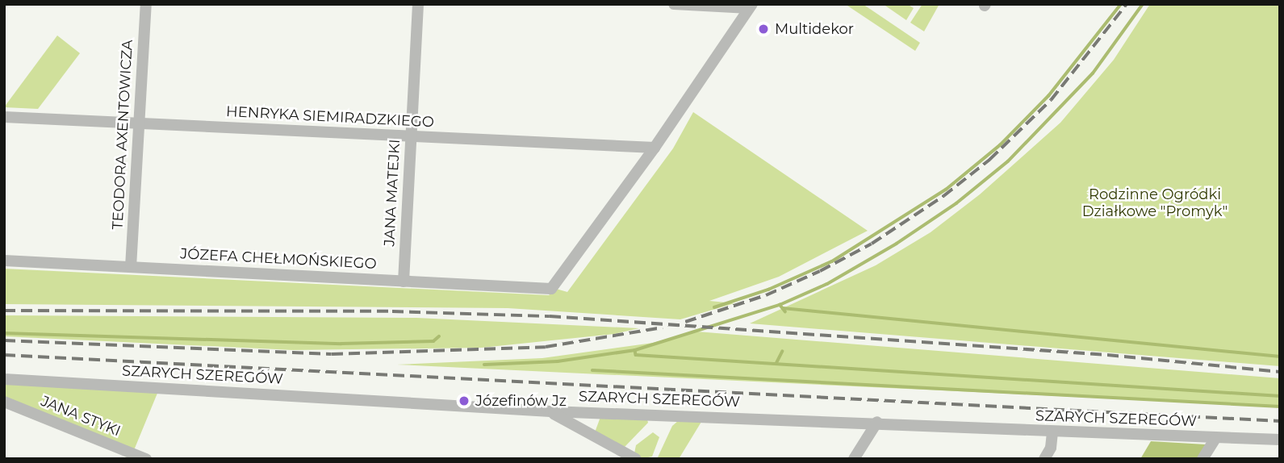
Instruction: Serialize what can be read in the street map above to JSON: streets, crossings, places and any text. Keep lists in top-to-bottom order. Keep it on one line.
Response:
{"streets":{"street":["HENRYKA SIEMIRADZKIEGO","TEODORA AXENTOWICZA","JANA MATEJKI","JÓZEFA CHEŁMOŃSKIEGO","SZARYCH SZEREGÓW","JANA STYKI"]},"crossings":[["HENRYKA SIEMIRADZKIEGO","TEODORA AXENTOWICZA"],["HENRYKA SIEMIRADZKIEGO","JANA MATEJKI"],["HENRYKA SIEMIRADZKIEGO","JÓZEFA CHEŁMOŃSKIEGO"],["TEODORA AXENTOWICZA","JÓZEFA CHEŁMOŃSKIEGO"],["JANA MATEJKI","JÓZEFA CHEŁMOŃSKIEGO"]],"parks":["Rodzinne Ogródki Działkowe \"Promyk\""],"places":["Multidekor","Józefinów Jz"]}
